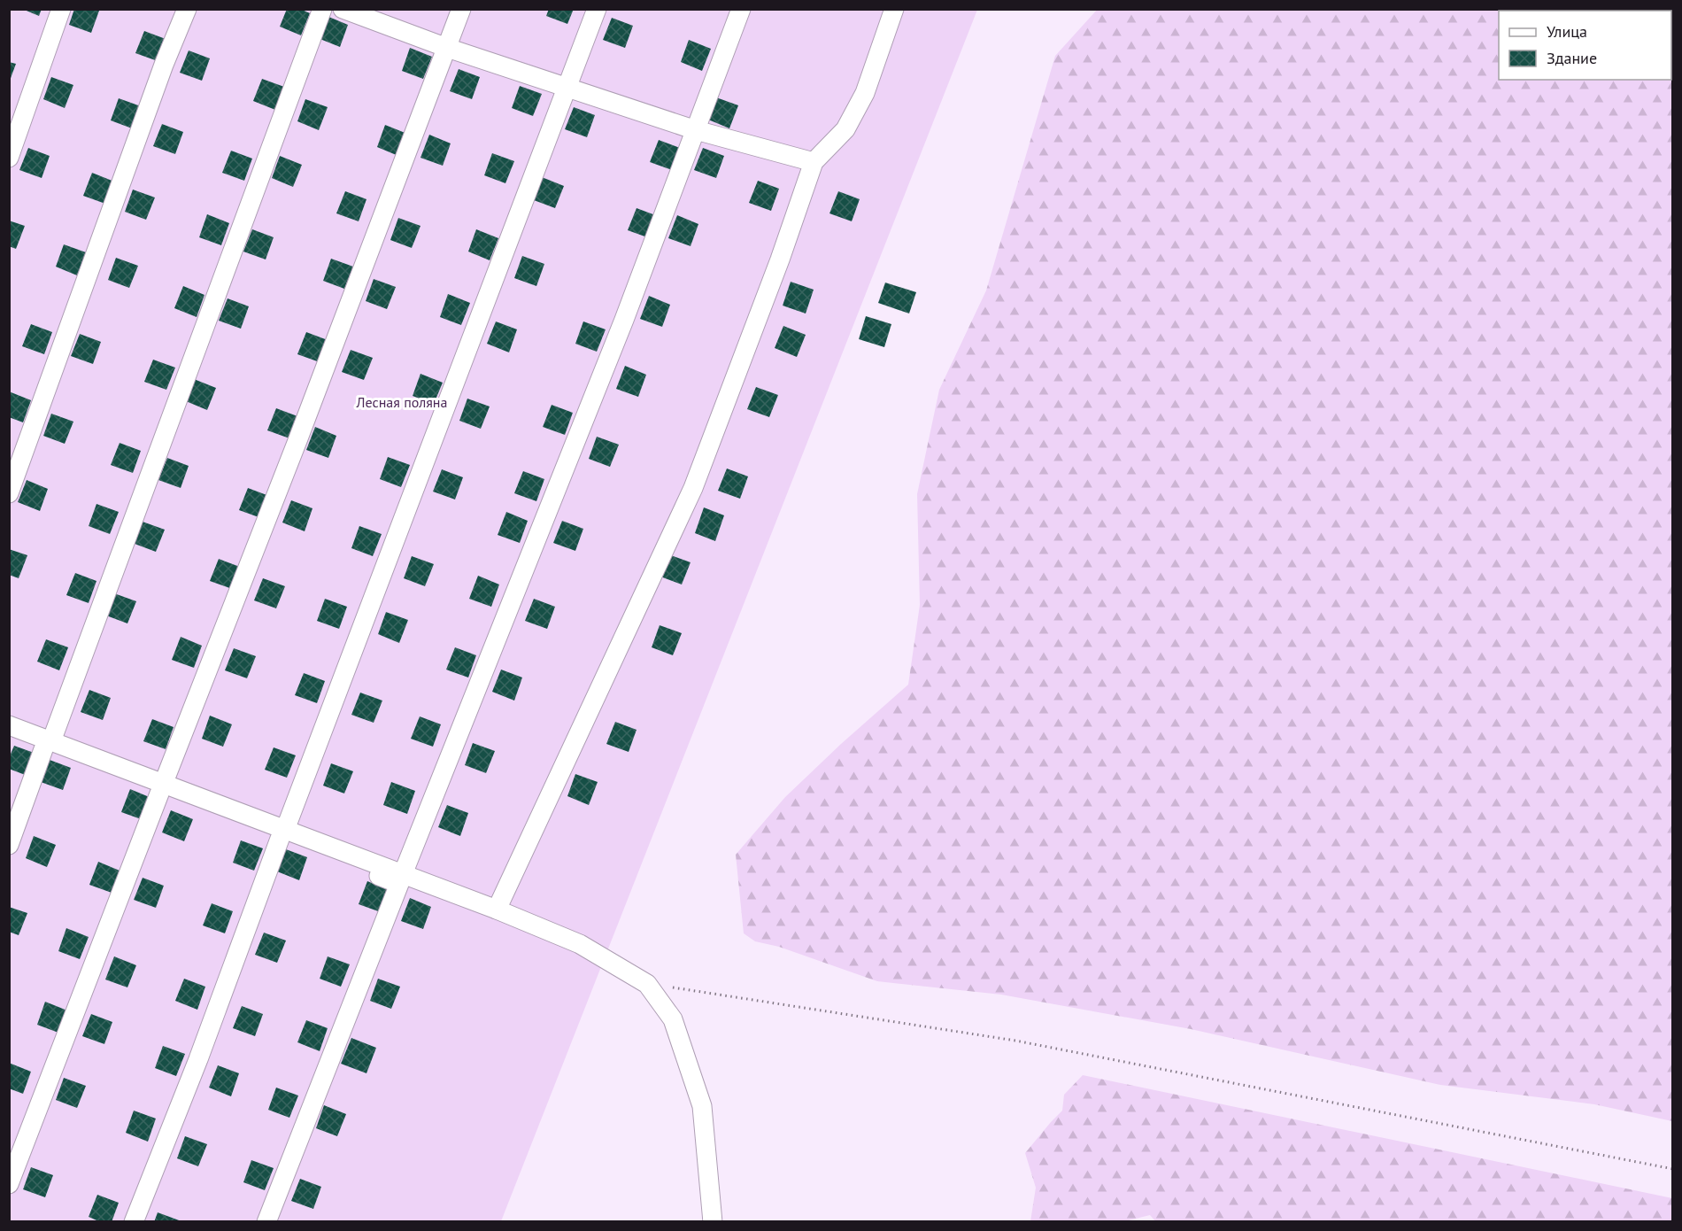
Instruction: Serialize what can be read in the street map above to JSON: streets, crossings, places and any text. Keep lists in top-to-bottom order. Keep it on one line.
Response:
{"parks":["Лесная поляна"],"legend":["Улица","Здание"]}
